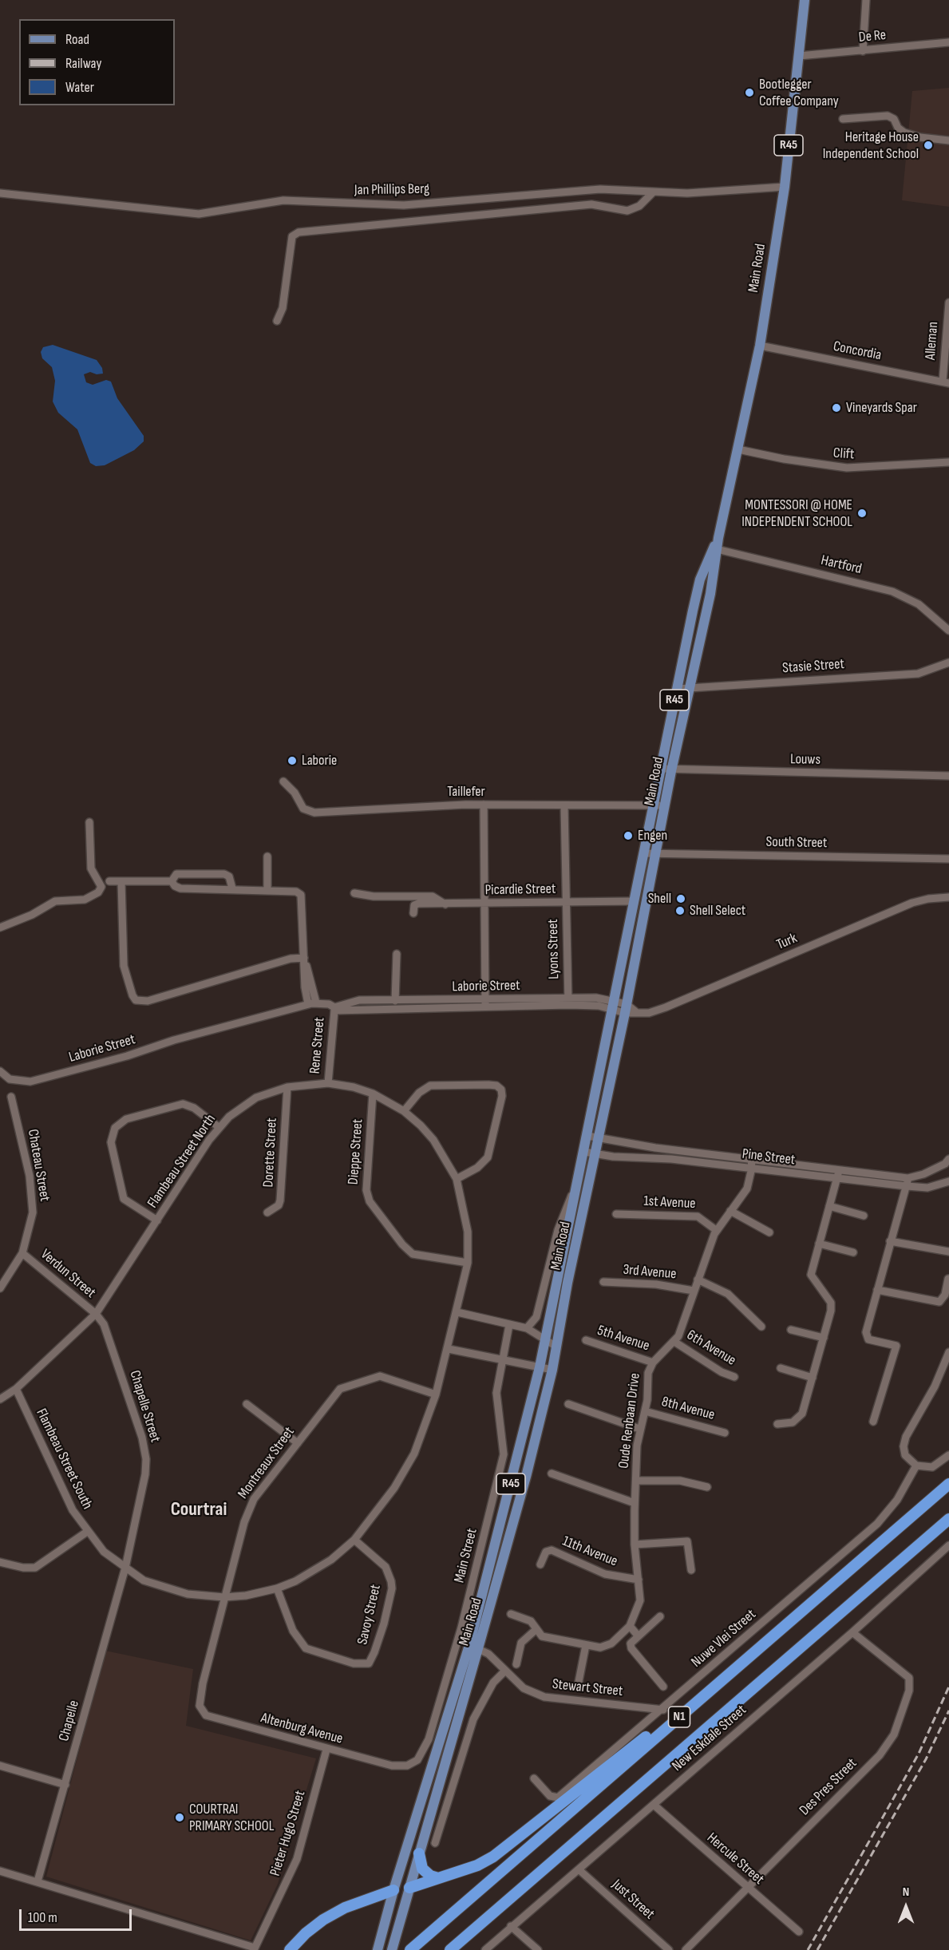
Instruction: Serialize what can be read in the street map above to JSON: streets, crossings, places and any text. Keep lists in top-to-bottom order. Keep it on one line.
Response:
{"streets":{"highway":["N1"],"main road":["R45","Main Road"],"street":["De Re","Jan Phillips Berg","Alleman","Concordia","Clift","Hartford","Stasie Street","Louws","Taillefer","South Street","Picardie Street","Turk","Lyons Street","Laborie Street","Rene Street","Dieppe Street","Dorette Street","Pine Street","Flambeau Street North","Chateau Street","1st Avenue","3rd Avenue","Verdun Street","5th Avenue","6th Avenue","Chapelle Street","8th Avenue","Oude Renbaan Drive","Flambeau Street South","Montreaux Street","11th Avenue","Main Street","Savoy Street","Nuwe Vlei Street","Stewart Street","Chapelle","Altenburg Avenue","New Eskdale Street","Des Pres Street","Pieter Hugo Street","Hercule Street","Just Street"]},"crossings":[["De Re","Main Road"],["Jan Phillips Berg","Main Road"],["Main Road","Concordia"],["Main Road","Clift"],["Main Road","Hartford"],["Main Road","Stasie Street"],["Main Road","Louws"],["Main Road","Taillefer"],["Main Road","South Street"],["Main Road","Picardie Street"],["Main Road","Turk"],["Main Road","Laborie Street"],["Main Road","Pine Street"],["Main Road","Stewart Street"],["Alleman","Concordia"],["Taillefer","Lyons Street"],["Picardie Street","Lyons Street"],["Lyons Street","Laborie Street"],["Laborie Street","Rene Street"],["Rene Street","Flambeau Street North"],["Dieppe Street","Flambeau Street North"],["Dorette Street","Flambeau Street North"],["Pine Street","Oude Renbaan Drive"],["Flambeau Street North","Verdun Street"],["Flambeau Street North","Chapelle Street"],["Flambeau Street North","Flambeau Street South"],["Chateau Street","Verdun Street"],["1st Avenue","Oude Renbaan Drive"],["3rd Avenue","Oude Renbaan Drive"],["Verdun Street","Chapelle Street"],["5th Avenue","Oude Renbaan Drive"],["6th Avenue","Oude Renbaan Drive"],["Chapelle Street","Flambeau Street South"],["Chapelle Street","Chapelle"],["8th Avenue","Oude Renbaan Drive"],["Oude Renbaan Drive","11th Avenue"],["Flambeau Street South","Montreaux Street"],["Flambeau Street South","Savoy Street"],["Flambeau Street South","Chapelle"],["Montreaux Street","Altenburg Avenue"],["Main Street","Altenburg Avenue"],["Nuwe Vlei Street","Stewart Street"],["Altenburg Avenue","Pieter Hugo Street"],["New Eskdale Street","Des Pres Street"],["New Eskdale Street","Hercule Street"],["New Eskdale Street","Just Street"],["Des Pres Street","Hercule Street"]],"districts":["Courtrai"],"places":["Bootlegger Coffee Company","Heritage House Independent School","Vineyards Spar","MONTESSORI @ HOME INDEPENDENT SCHOOL","Laborie","Engen","Shell","Shell Select","COURTRAI PRIMARY SCHOOL"],"legend":["Road","Railway","Water"],"scale_bar":"100 m","north":"top"}
